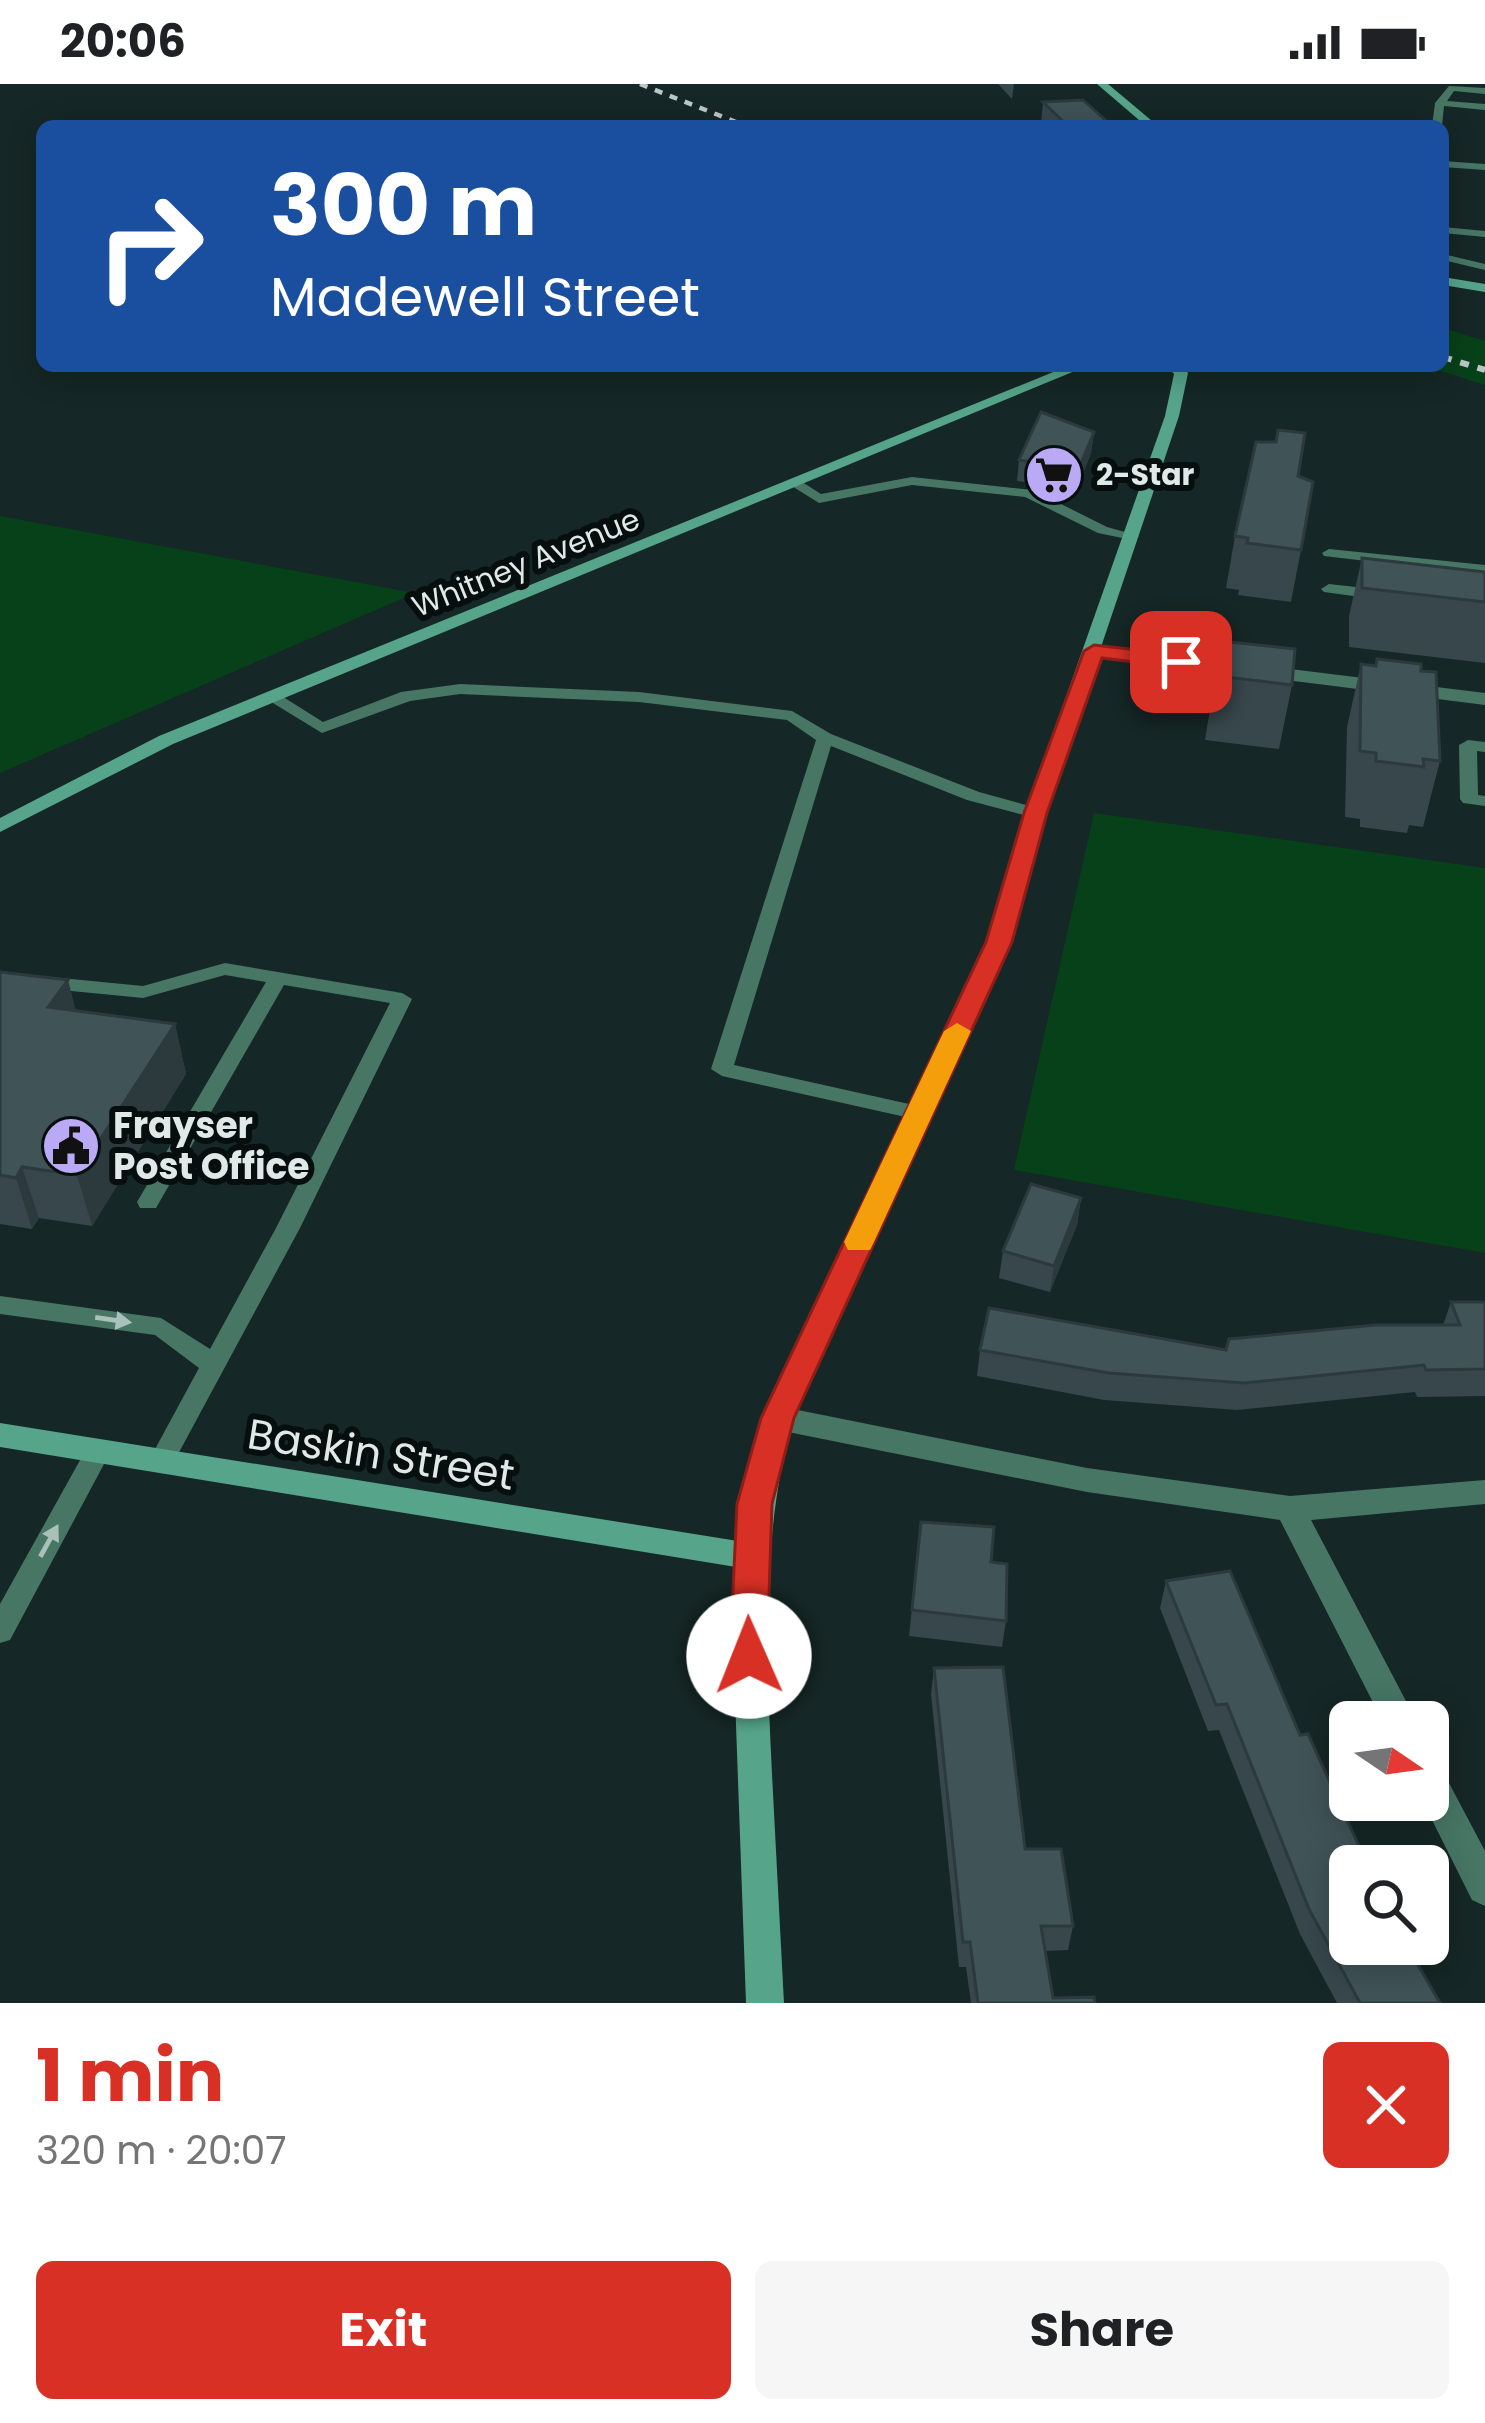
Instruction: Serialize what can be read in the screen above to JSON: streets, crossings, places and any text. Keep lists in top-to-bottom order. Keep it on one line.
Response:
{"streets":{"street":["Whitney Avenue","Baskin Street"]},"places":{"supermarket":["2-Star"],"public building":["Frayser Post Office"]},"north":"right","page":{"status":"20:06","turn":["300 m","Madewell Street"],"heading":["1 min","320 m · 20:07"],"buttons":["Exit","Share"]}}
